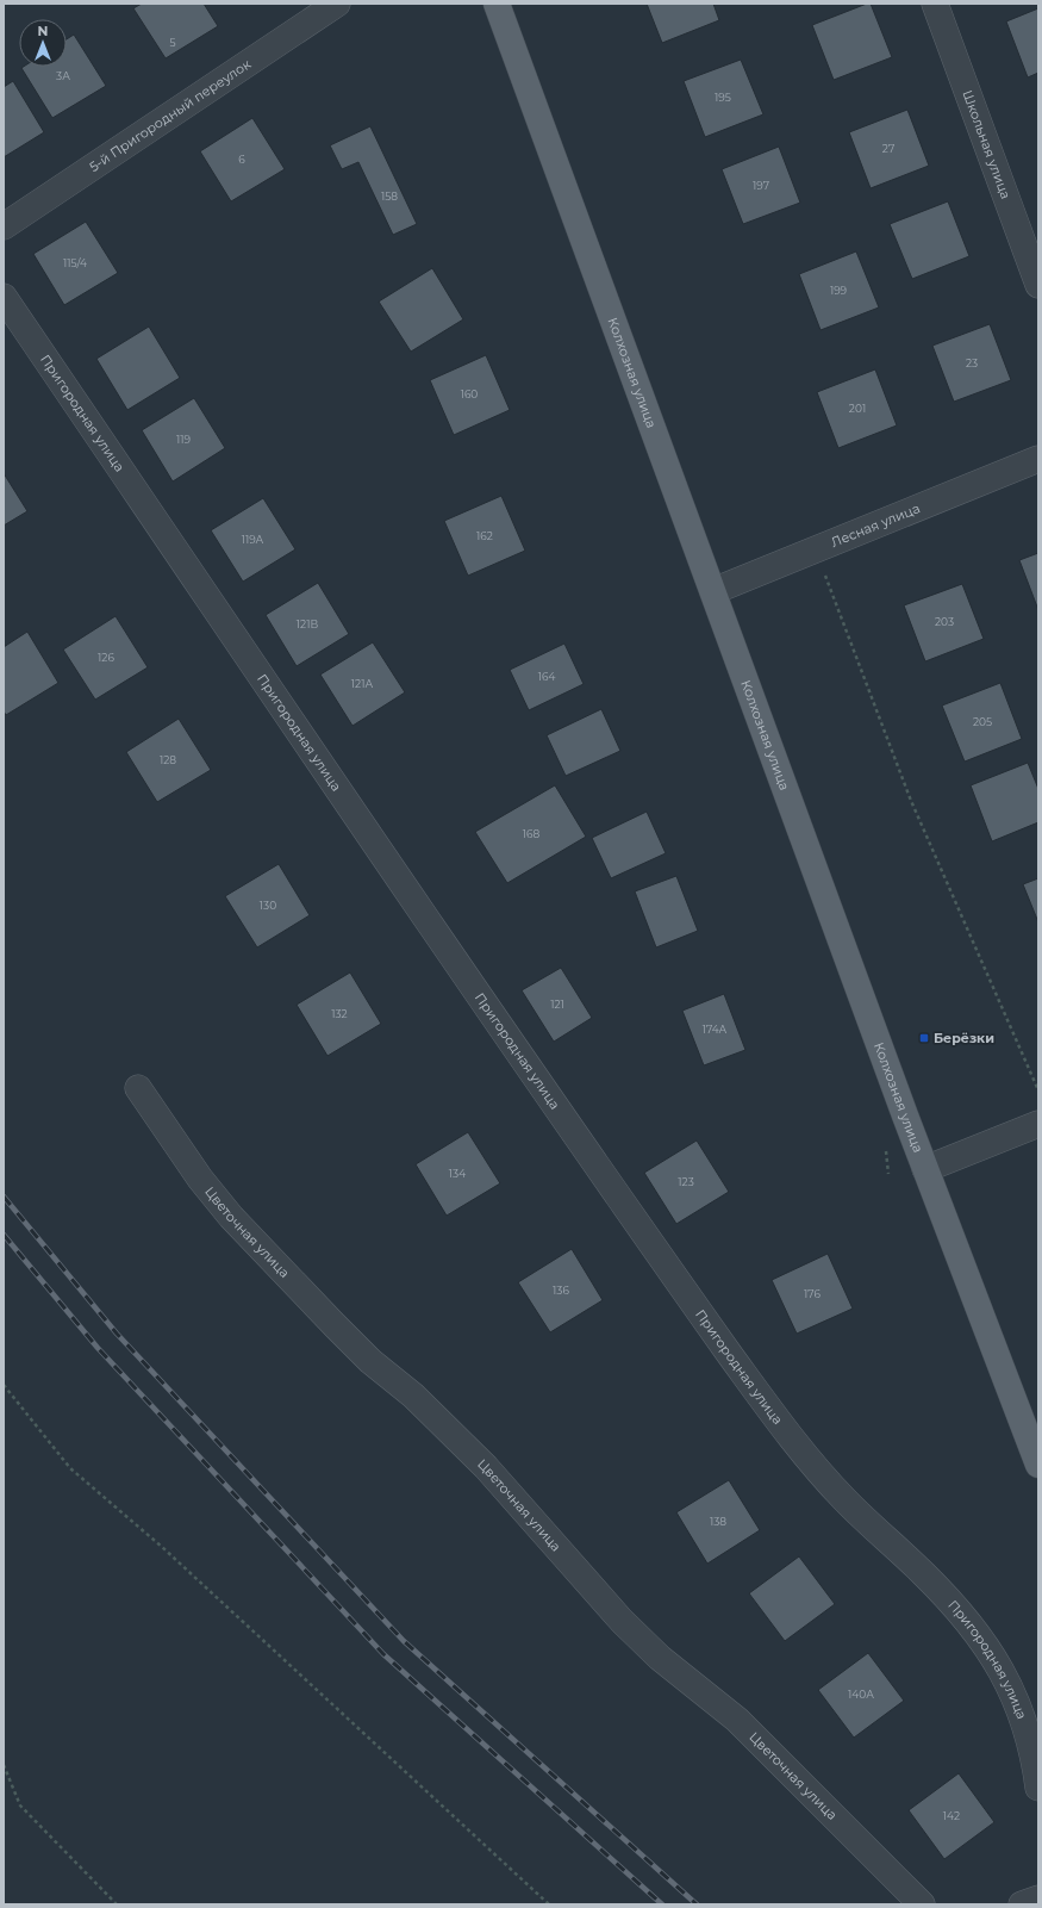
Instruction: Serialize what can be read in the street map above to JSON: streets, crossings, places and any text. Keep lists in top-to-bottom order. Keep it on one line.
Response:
{"streets":{"main road":["Колхозная улица"],"street":["5-й Пригородный переулок","Школьная улица","Пригородная улица","Лесная улица","Цветочная улица"]},"crossings":[["Колхозная улица","Лесная улица"]],"places":{"transit":["Берёзки"]},"house_numbers":["5","3А","195","27","6","197","158","115/4","199","23","160","201","119","162","119А","203","121В","126","164","121А","205","128","168","130","121","132","174А","134","123","136","176","138","140А","142"],"north":"top"}
